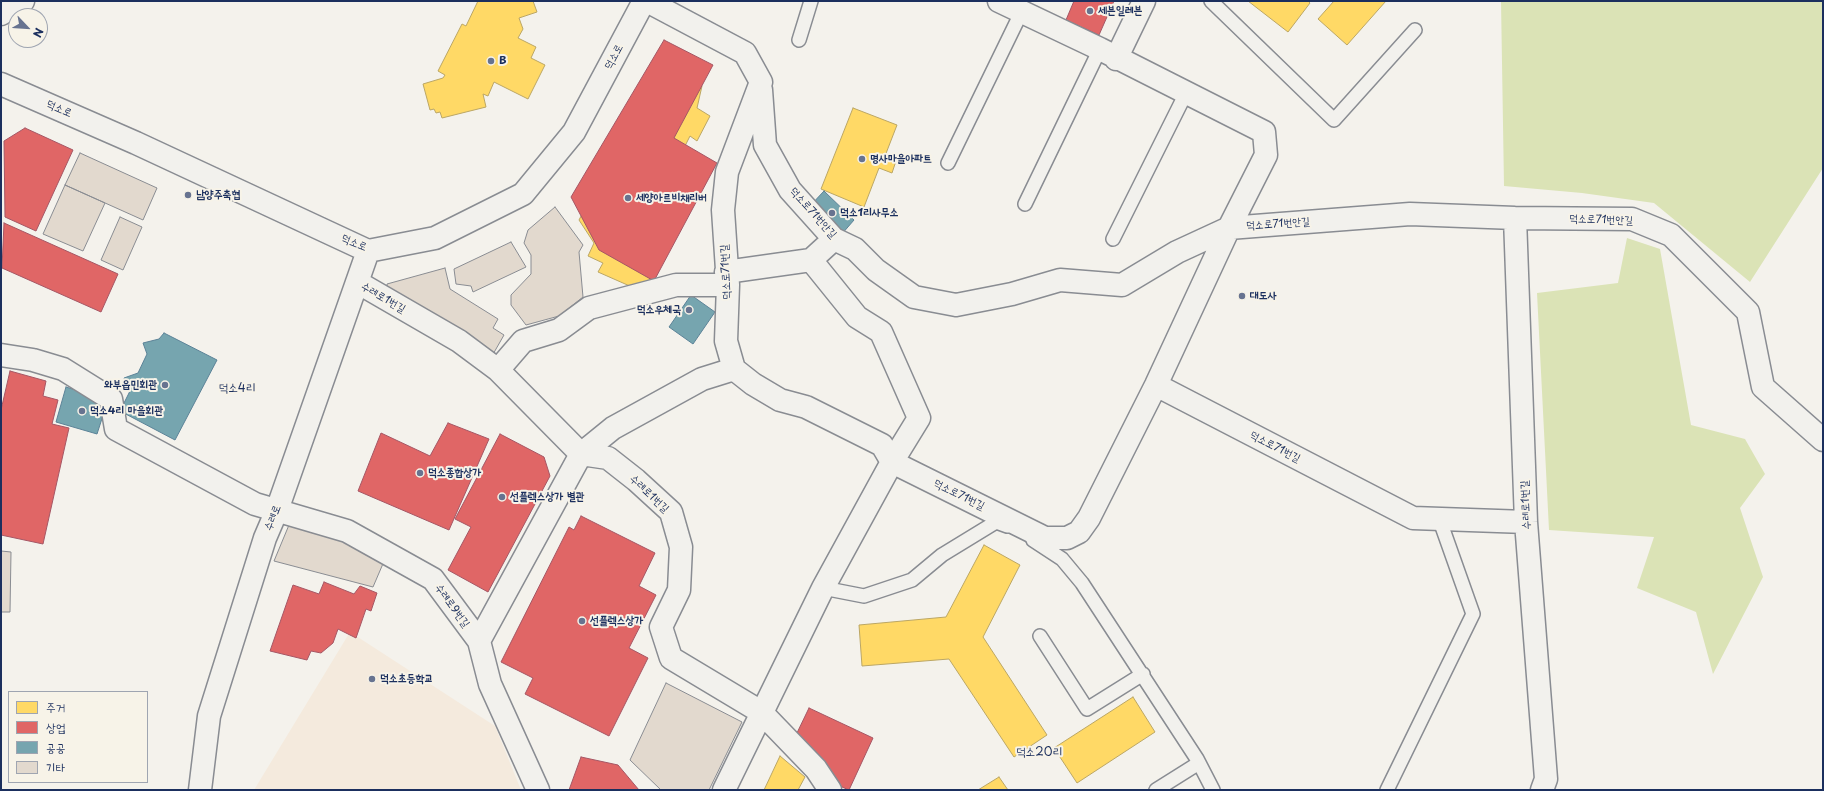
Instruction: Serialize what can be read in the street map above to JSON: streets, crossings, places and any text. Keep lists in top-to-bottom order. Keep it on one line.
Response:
{"streets":{"street":["덕소로","덕소로71번안길","덕소로71번길","수레로1번길","수레로","수레로9번길"]},"crossings":[["덕소로","수레로"],["덕소로71번안길","덕소로71번길"],["덕소로71번안길","수레로1번길"],["덕소로71번길","수레로1번길"],["수레로1번길","수레로"],["수레로","수레로9번길"]],"districts":["덕소4리","덕소20리"],"places":["세븐일레븐","B","명사마을아파트","남양주축협","세양아르비채리버","덕소1리사무소","대도사","덕소우체국","와부읍민회관","덕소4리 마을회관","덕소종합상가","선플렉스상가 별관","선플렉스상가","덕소초등학교"],"legend":["주거","상업","공공","기타"],"north":"bottom right"}
